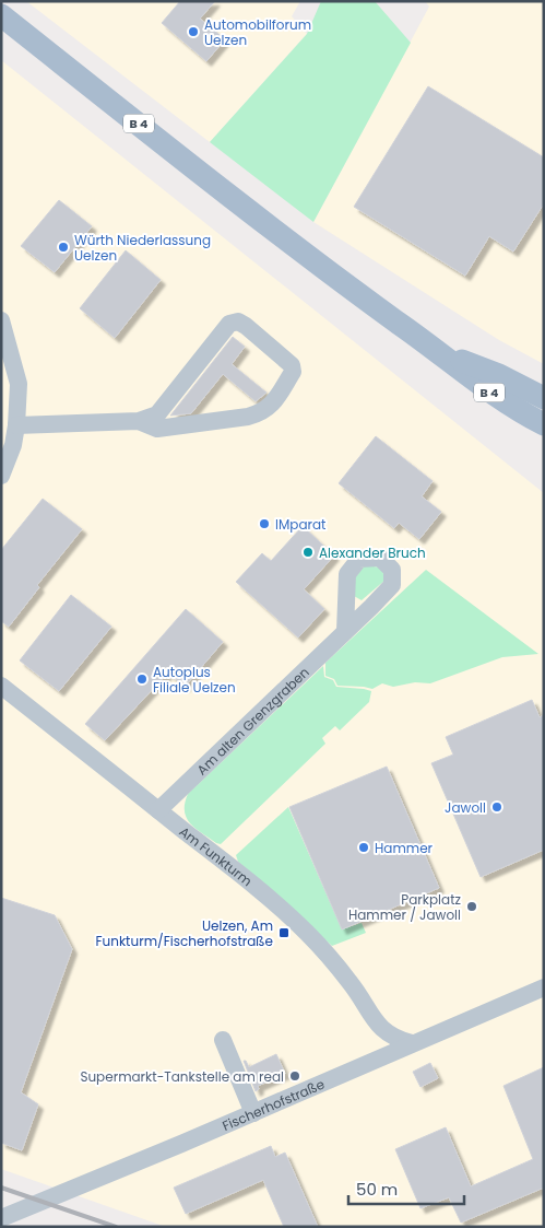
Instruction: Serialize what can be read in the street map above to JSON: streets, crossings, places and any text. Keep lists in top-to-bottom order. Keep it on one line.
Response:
{"streets":{"main road":["B 4"],"street":["Am alten Grenzgraben","Am Funkturm","Fischerhofstraße"]},"crossings":[["Am alten Grenzgraben","Am Funkturm"],["Am Funkturm","Fischerhofstraße"]],"places":{"other":["Automobilforum Uelzen","Würth Niederlassung Uelzen","IMparat","Alexander Bruch","Autoplus Filiale Uelzen","Jawoll","Hammer","Parkplatz Hammer / Jawoll","Supermarkt-Tankstelle am real"],"transit":["Uelzen, Am Funkturm/Fischerhofstraße"]},"scale_bar":"50 m"}
